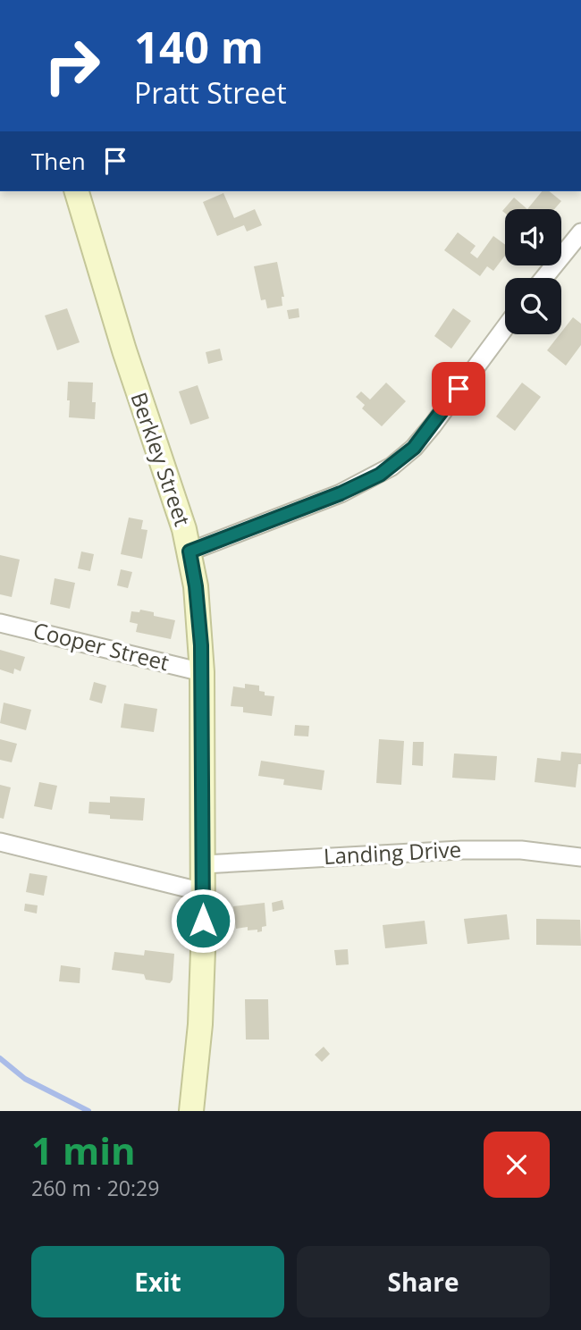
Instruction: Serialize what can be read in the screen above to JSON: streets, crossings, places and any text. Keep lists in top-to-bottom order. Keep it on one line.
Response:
{"streets":{"main road":["Berkley Street"],"street":["Cooper Street","Landing Drive"]},"crossings":[["Berkley Street","Cooper Street"],["Berkley Street","Landing Drive"]],"page":{"turn":["140 m","Pratt Street"],"then":"Then","heading":["1 min","260 m · 20:29"],"buttons":["Exit","Share"]}}
